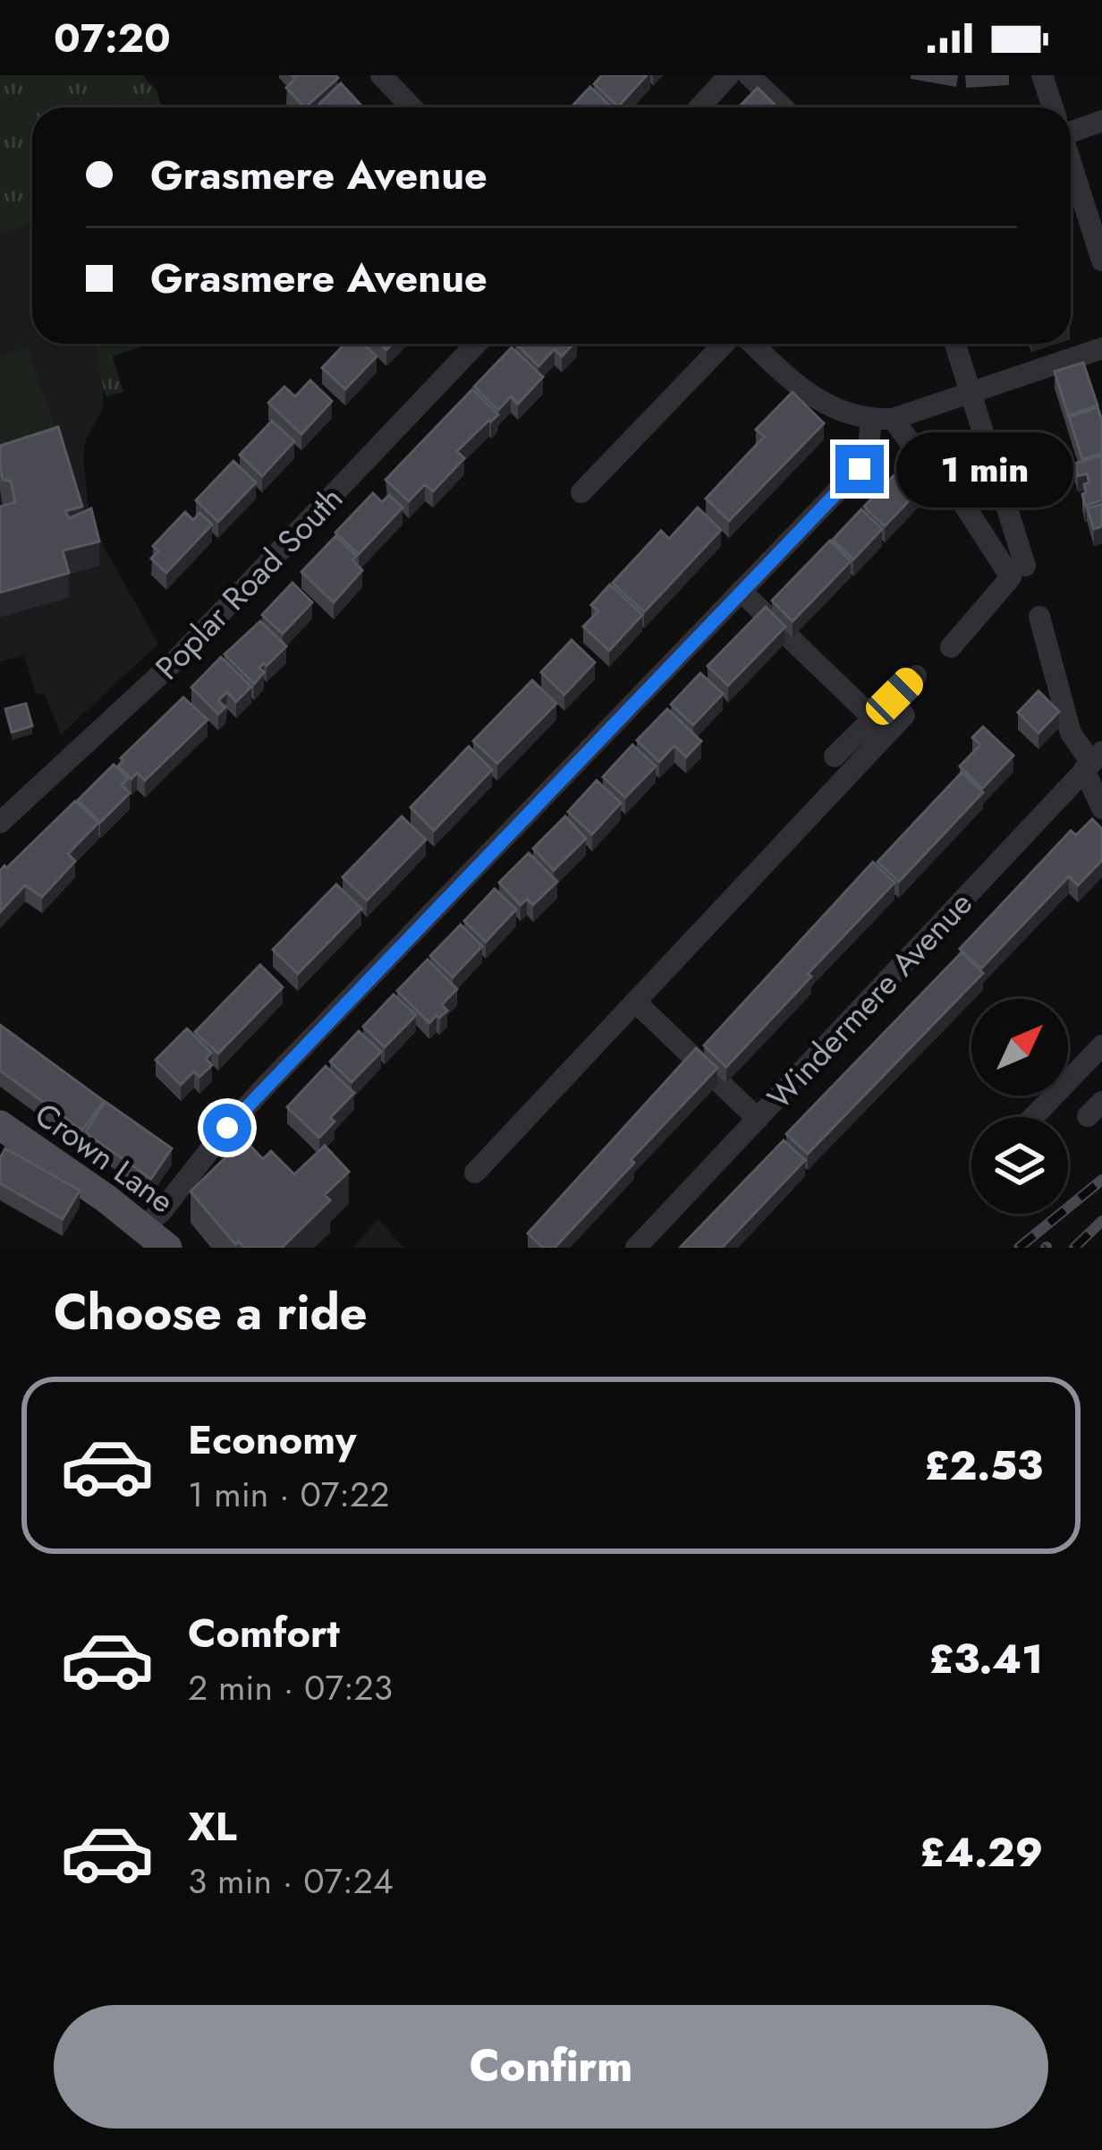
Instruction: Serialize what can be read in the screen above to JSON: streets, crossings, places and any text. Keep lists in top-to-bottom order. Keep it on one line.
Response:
{"streets":{"main road":["Crown Lane"],"street":["Poplar Road South","Windermere Avenue"]},"north":"top right","page":{"status":"07:20","banner":["Grasmere Avenue","Grasmere Avenue"],"bubble":"1 min","heading":"Choose a ride","list":[{"name":"Economy","note":"1 min · 07:22","value":"£2.53"},{"name":"Comfort","note":"2 min · 07:23","value":"£3.41"},{"name":"XL","note":"3 min · 07:24","value":"£4.29"}],"buttons":"Confirm"}}
